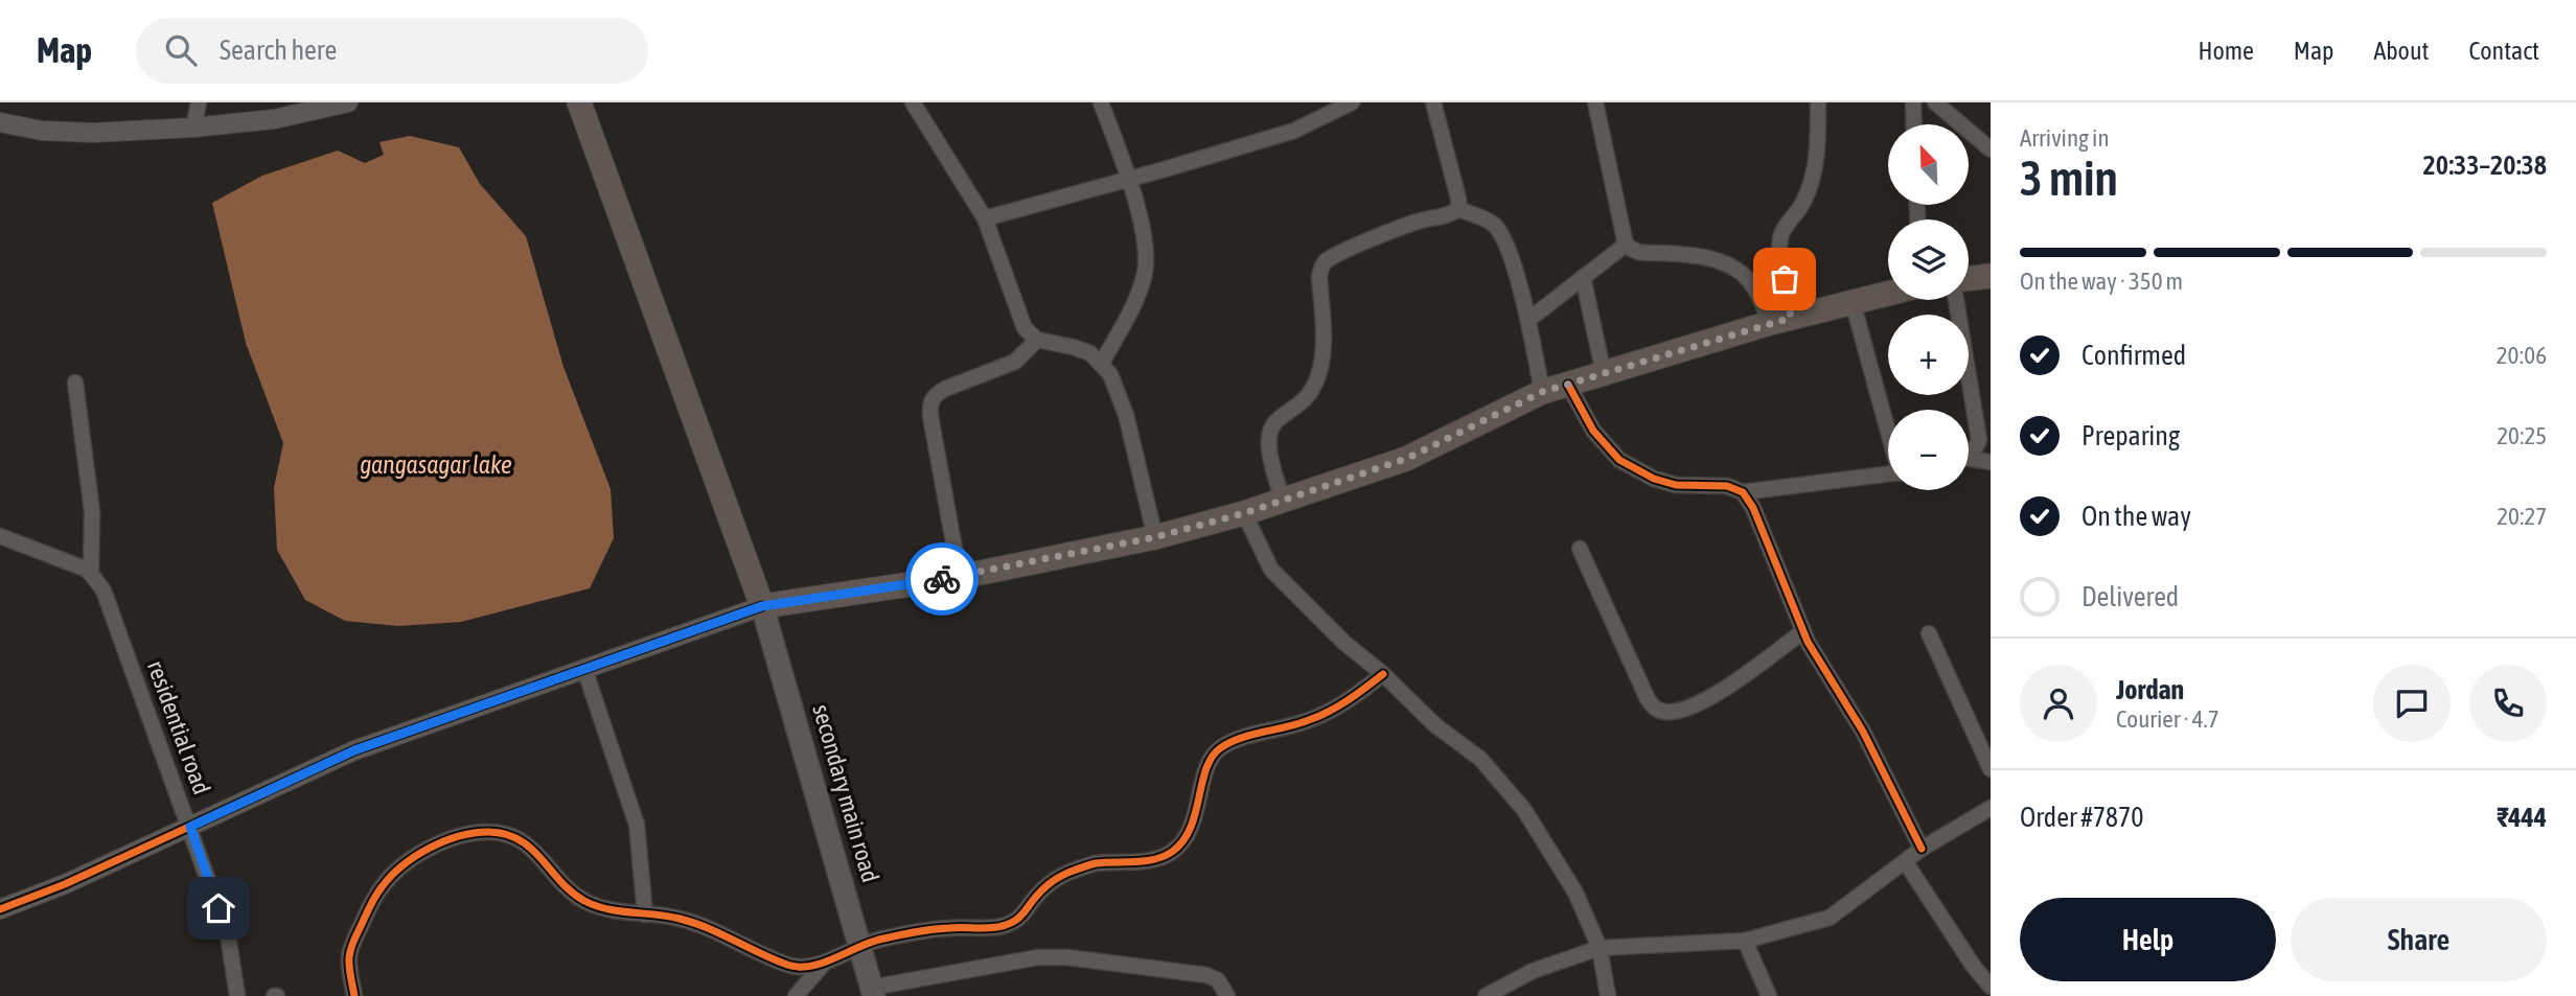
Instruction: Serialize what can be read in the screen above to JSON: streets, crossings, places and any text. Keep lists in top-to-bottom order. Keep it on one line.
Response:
{"streets":{"main road":["secondary main road"],"street":["residential road"]},"water":["gangasagar lake"],"north":"top left","page":{"header":"Map","search":"Search here","nav":["Home","Map","About","Contact"],"heading":["3 min","Arriving in","20:33–20:38"],"panel":["Jordan","Courier · 4.7","Order #7870","₹444"],"map_buttons":["+","−"],"bar":"On the way · 350 m","list":[["Confirmed","20:06"],["Preparing","20:25"],["On the way","20:27"],"Delivered"],"buttons":["Help","Share"]}}
